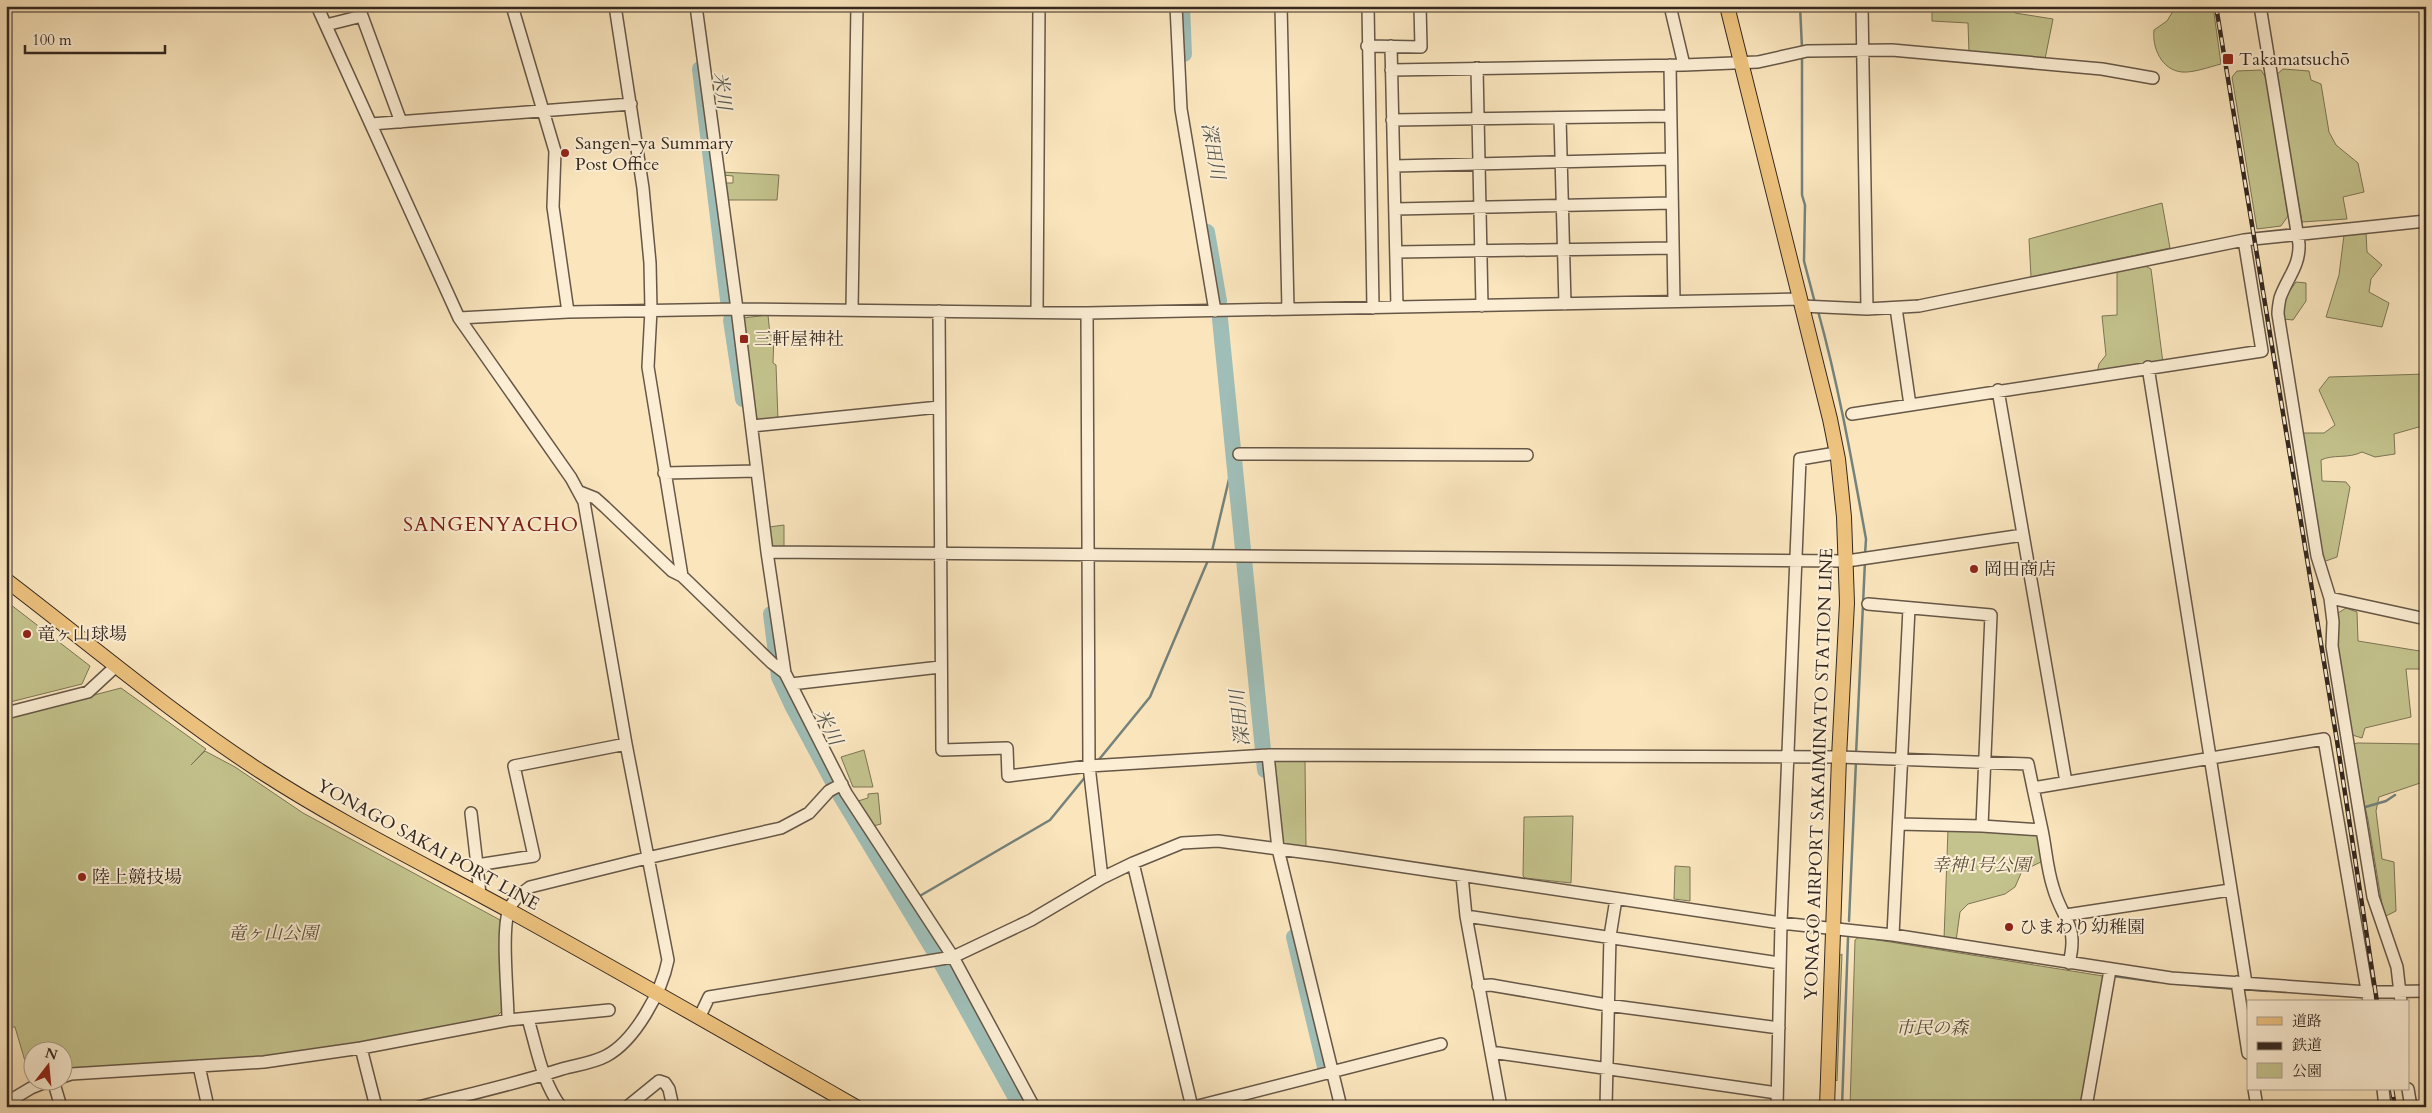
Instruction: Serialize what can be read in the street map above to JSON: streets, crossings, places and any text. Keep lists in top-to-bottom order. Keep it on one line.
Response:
{"streets":{"main road":["YONAGO AIRPORT SAKAIMINATO STATION LINE","YONAGO SAKAI PORT LINE"]},"districts":["SANGENYACHO"],"water":["米川","深田川"],"parks":["幸神1号公園","竜ヶ山公園","市民の森"],"places":{"transit":["Takamatsuchō","三軒屋神社"],"other":["Sangen-ya Summary Post Office","岡田商店","竜ヶ山球場","陸上競技場","ひまわり幼稚園"]},"legend":["道路","鉄道","公園"],"scale_bar":"100 m","north":"top"}
